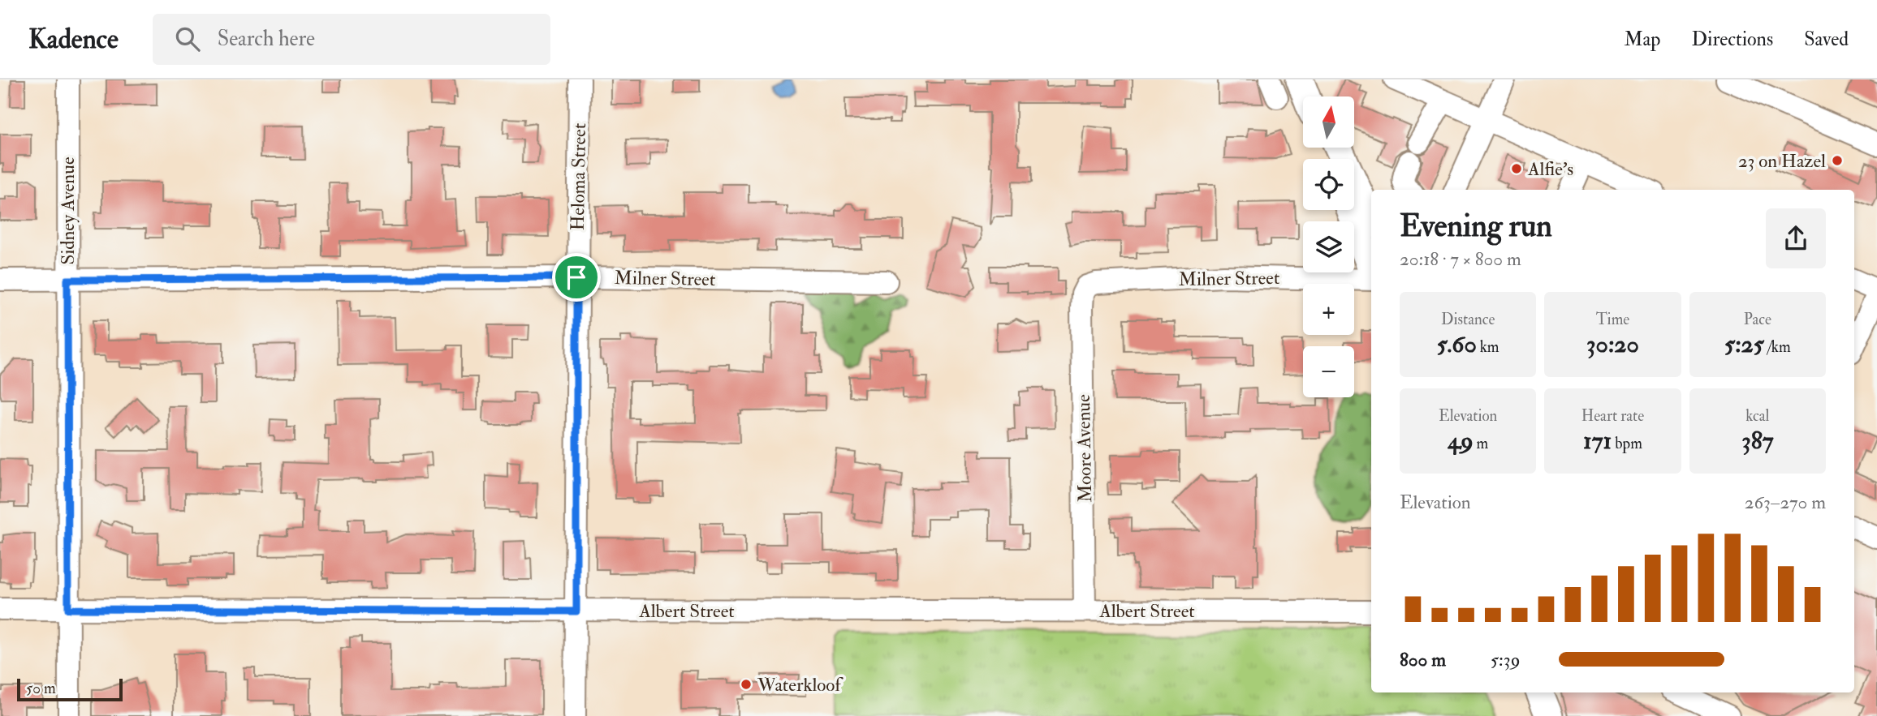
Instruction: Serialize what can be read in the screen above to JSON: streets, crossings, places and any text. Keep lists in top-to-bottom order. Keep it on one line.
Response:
{"streets":{"street":["Heloma Street","Sidney Avenue","Milner Street","Moore Avenue","Albert Street"]},"crossings":[["Heloma Street","Milner Street"],["Heloma Street","Albert Street"],["Sidney Avenue","Milner Street"],["Sidney Avenue","Albert Street"],["Milner Street","Moore Avenue"],["Moore Avenue","Albert Street"]],"places":["23 on Hazel","Alfie's","Waterkloof"],"scale_bar":"50 m","north":"top","page":{"header":"Kadence","search":"Search here","nav":["Map","Directions","Saved"],"map_buttons":["+","−"],"heading":["Evening run","20:18 · 7 × 800 m"],"stats":[["Distance","5.60 km"],["Time","30:20"],["Pace","5:25 /km"],["Elevation","49 m"],["Heart rate","171 bpm"],["kcal","387"]],"chart":["Elevation","263–270 m"],"list":[{"name":"800 m","note":"5:39"}],"scale":"50 m"}}
